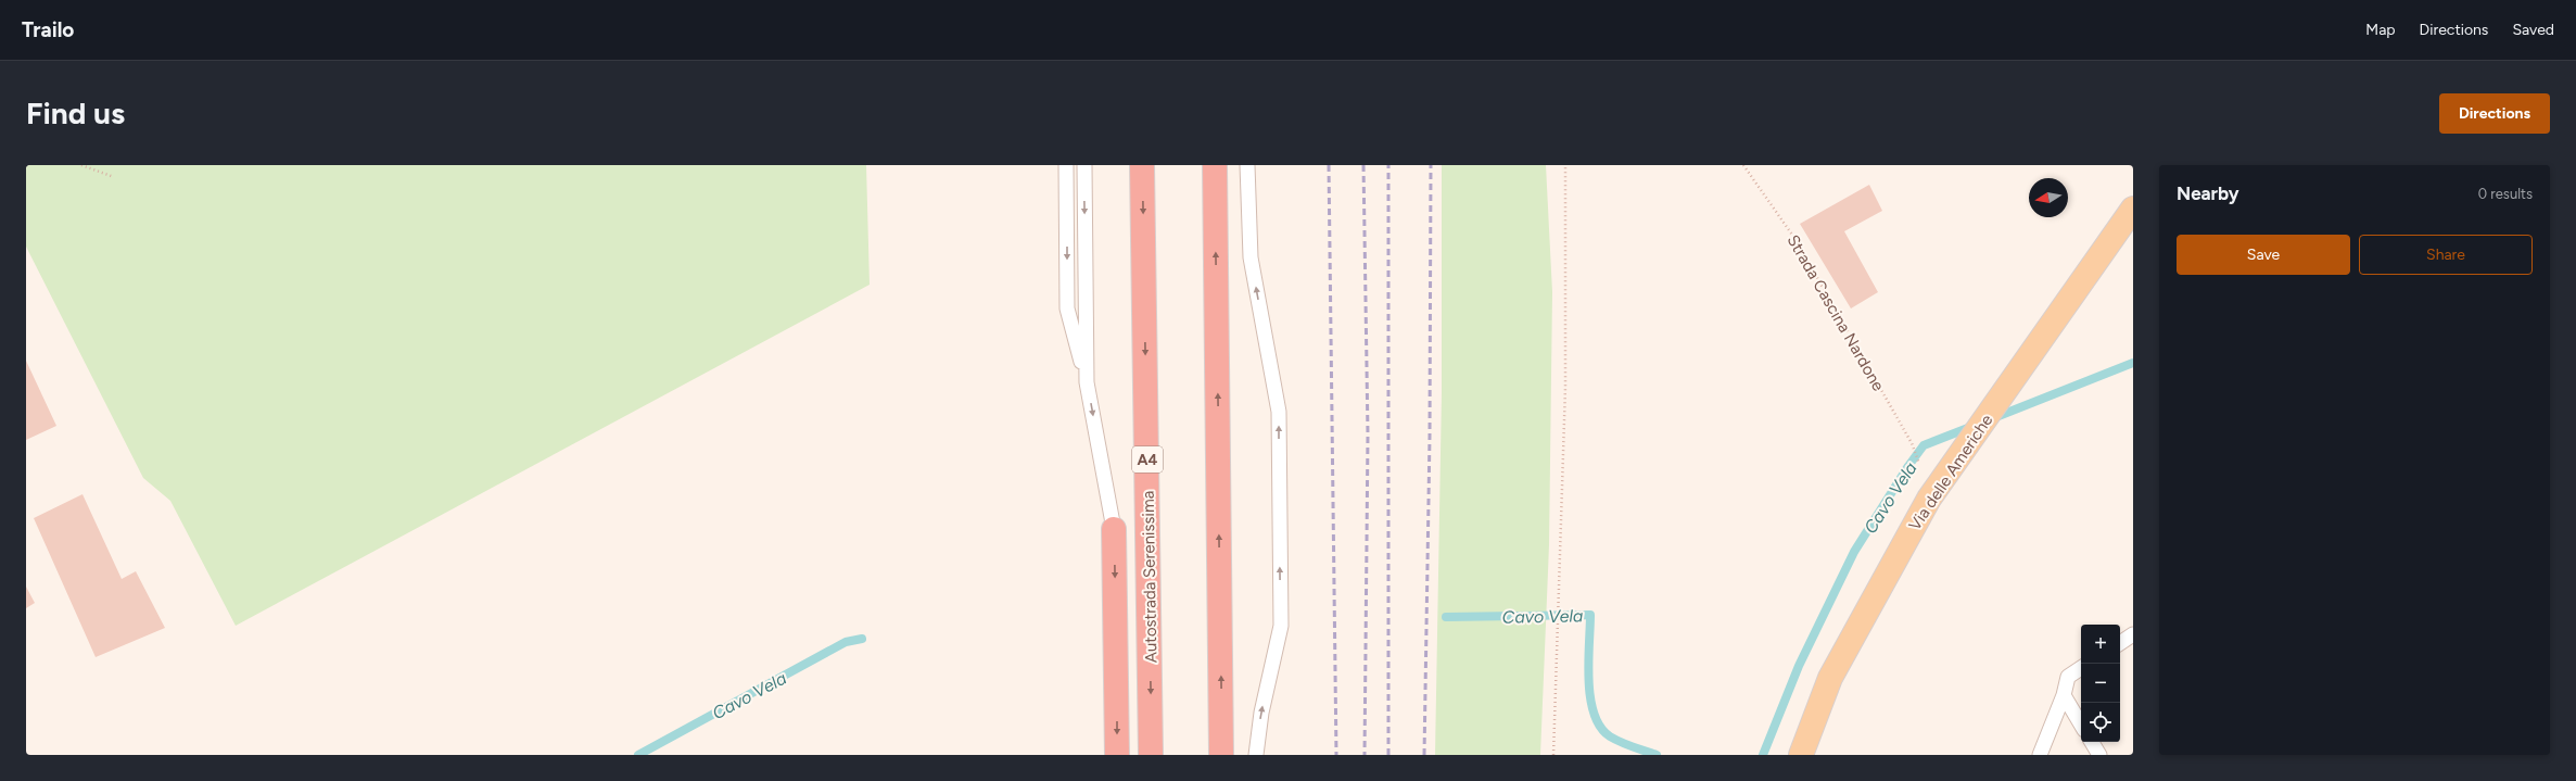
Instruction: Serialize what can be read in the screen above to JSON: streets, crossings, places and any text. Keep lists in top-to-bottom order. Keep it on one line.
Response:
{"streets":{"highway":["A4","Autostrada Serenissima"],"main road":["Via delle Americhe"],"path":["Strada Cascina Nardone"]},"water":["Cavo Vela"],"north":"left","page":{"header":"Trailo","nav":["Map","Directions","Saved"],"buttons":["Directions",["Save","Share"]],"title":"Find us","heading":["Nearby","0 results"],"map_buttons":["+","−"]}}
